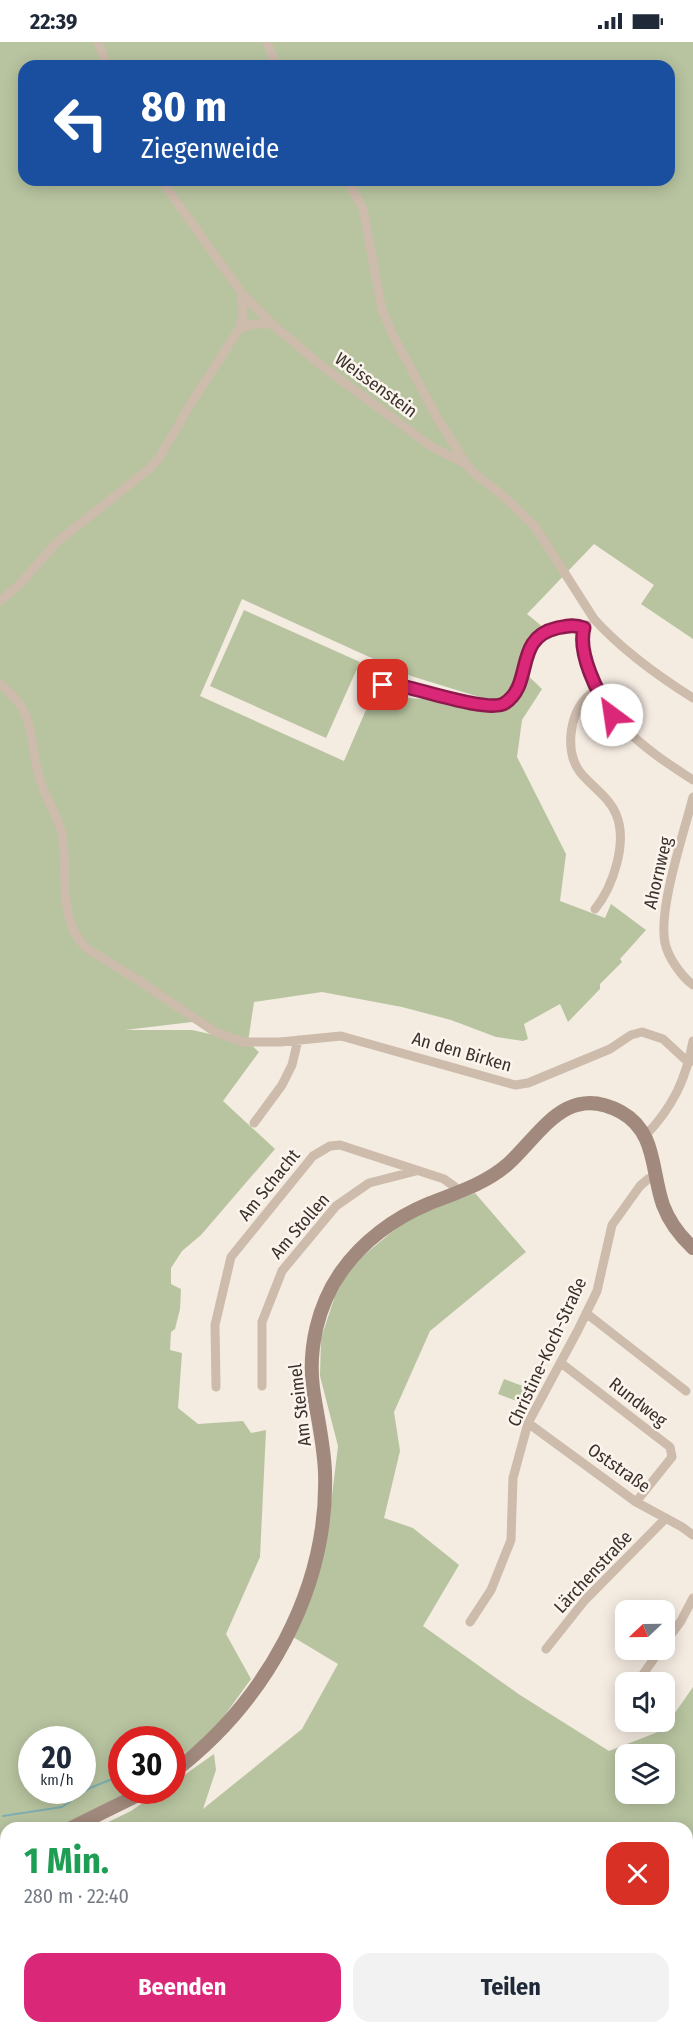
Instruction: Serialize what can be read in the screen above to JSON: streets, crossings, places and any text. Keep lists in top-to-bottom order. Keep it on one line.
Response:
{"streets":{"main road":["Am Steimel"],"street":["Weissenstein","Ahornweg","An den Birken","Am Schacht","Am Stollen","Christine-Koch-Straße","Rundweg","Oststraße","Lärchenstraße"]},"crossings":[["Am Schacht","Am Stollen"],["Am Schacht","Am Steimel"],["Christine-Koch-Straße","Rundweg"],["Christine-Koch-Straße","Oststraße"],["Rundweg","Oststraße"],["Oststraße","Lärchenstraße"]],"north":"left","page":{"status":"22:39","turn":["80 m","Ziegenweide"],"speed":"20 km/h","limit":"30","heading":["1 Min.","280 m · 22:40"],"buttons":["Beenden","Teilen"]}}
